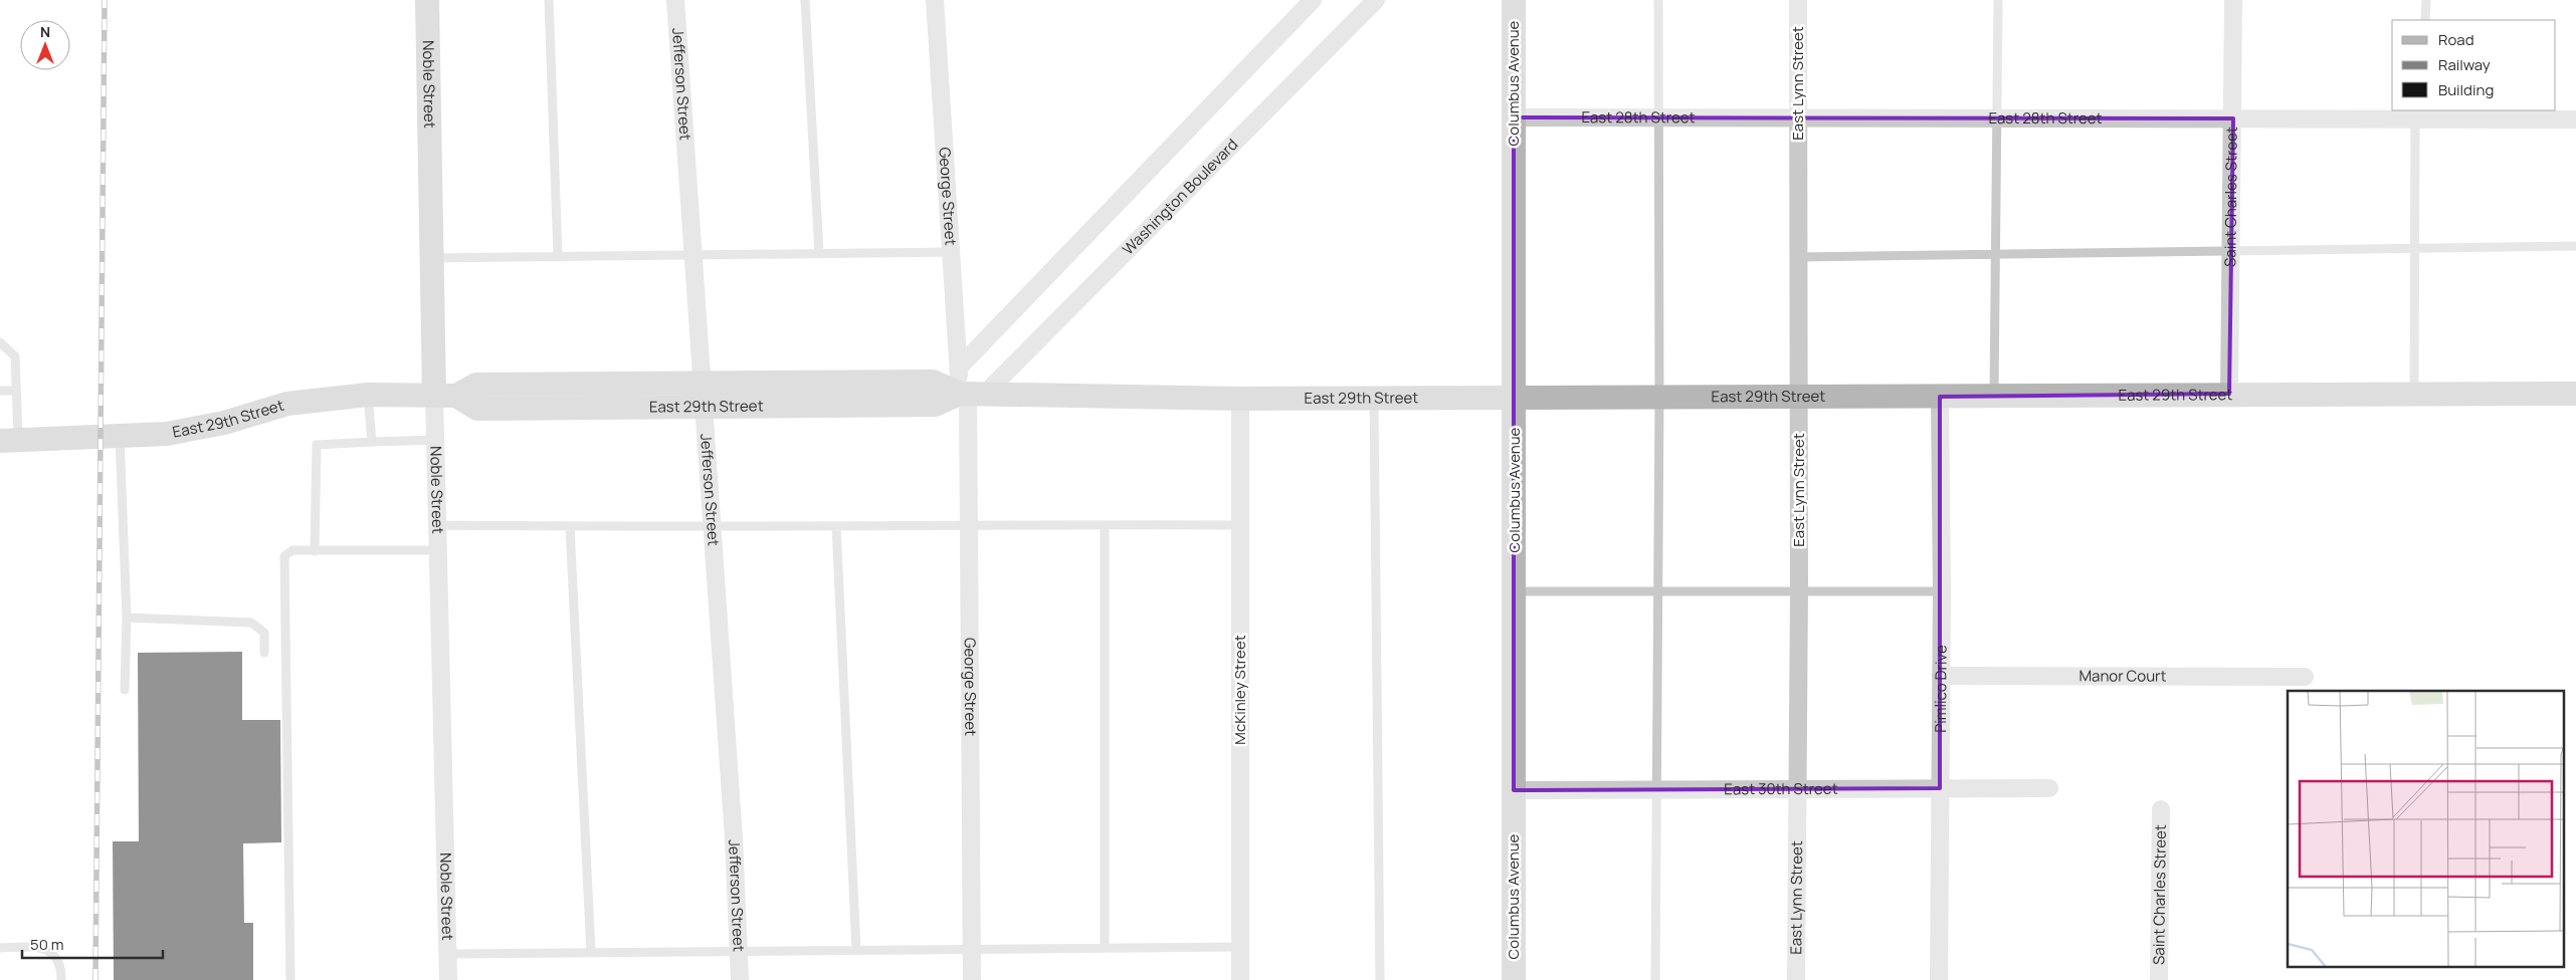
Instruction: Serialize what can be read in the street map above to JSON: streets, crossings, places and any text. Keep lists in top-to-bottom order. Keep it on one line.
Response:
{"streets":{"street":["Noble Street","Columbus Avenue","East Lynn Street","Jefferson Street","East 28th Street","George Street","Washington Boulevard","Saint Charles Street","East 29th Street","Manor Court","Pimlico Drive","McKinley Street","East 30th Street"]},"crossings":[["Noble Street","East 29th Street"],["Columbus Avenue","East 28th Street"],["Columbus Avenue","East 29th Street"],["Columbus Avenue","East 30th Street"],["East Lynn Street","East 28th Street"],["East Lynn Street","East 29th Street"],["East Lynn Street","East 30th Street"],["Jefferson Street","East 29th Street"],["East 28th Street","Saint Charles Street"],["George Street","Washington Boulevard"],["George Street","East 29th Street"],["Washington Boulevard","East 29th Street"],["Saint Charles Street","East 29th Street"],["East 29th Street","Pimlico Drive"],["East 29th Street","McKinley Street"],["Manor Court","Pimlico Drive"],["Pimlico Drive","East 30th Street"]],"legend":["Road","Railway","Building"],"scale_bar":"50 m","north":"top"}
